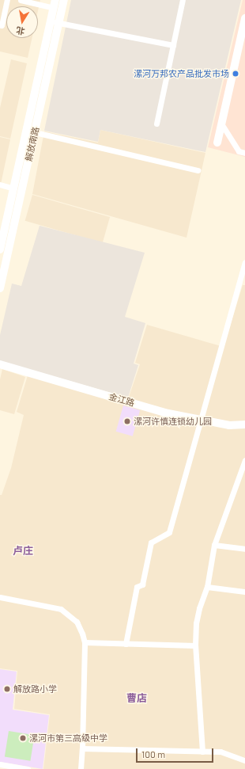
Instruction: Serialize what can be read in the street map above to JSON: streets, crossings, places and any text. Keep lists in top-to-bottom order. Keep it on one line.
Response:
{"streets":{"main road":["解放南路","金江路"]},"districts":["卢庄","曹店"],"places":["漯河万邦农产品批发市场","漯河许慎连锁幼儿园","解放路小学","漯河市第三高级中学"],"scale_bar":"100 m","north":"bottom"}
